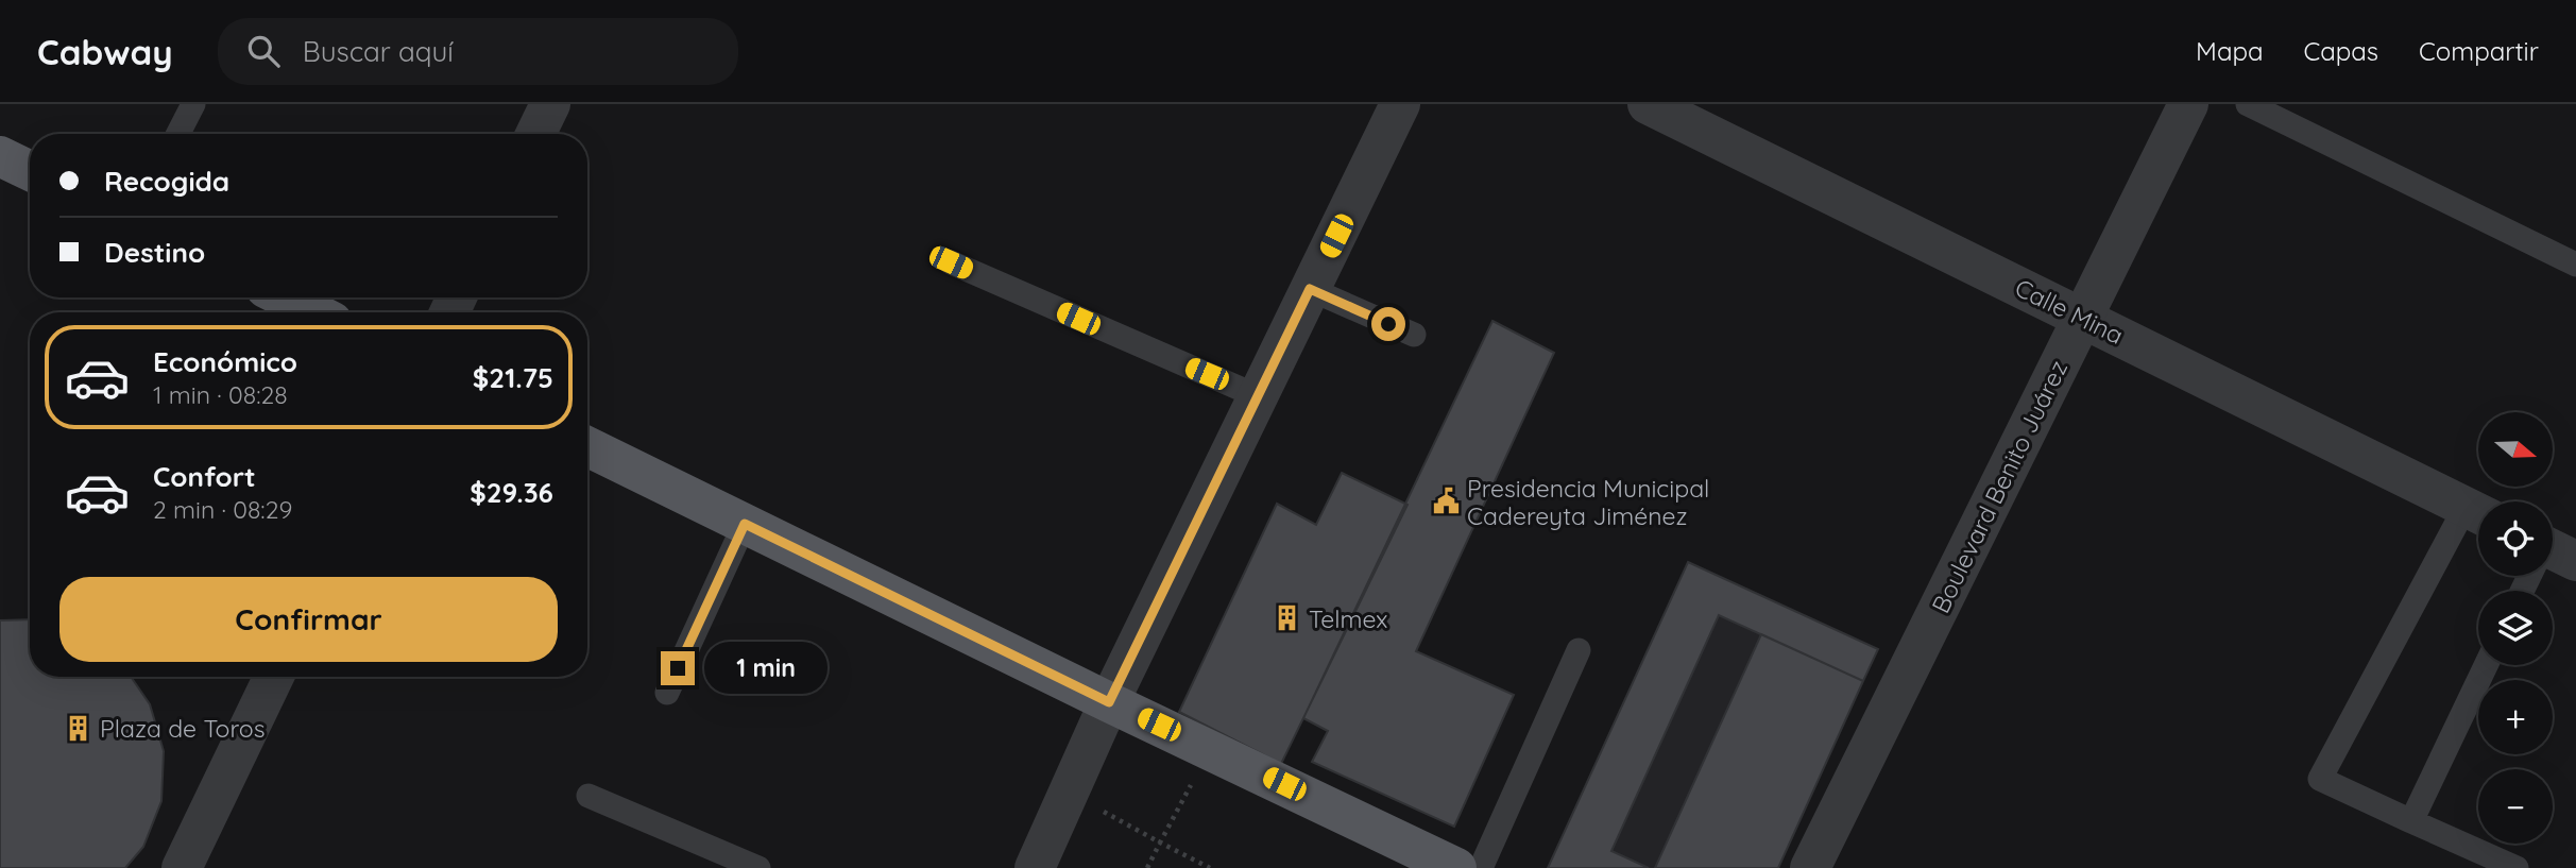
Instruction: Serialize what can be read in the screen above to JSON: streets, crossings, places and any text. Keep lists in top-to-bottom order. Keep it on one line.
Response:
{"streets":{"street":["Calle Mina","Boulevard Benito Juárez"]},"crossings":[["Calle Mina","Boulevard Benito Juárez"]],"places":{"public building":["Presidencia Municipal Cadereyta Jiménez"],"building":["Telmex","Plaza de Toros"]},"north":"right","page":{"header":"Cabway","search":"Buscar aquí","nav":["Mapa","Capas","Compartir"],"banner":["Recogida","Destino"],"list":[{"name":"Económico","note":"1 min · 08:28","value":"$21.75"},{"name":"Confort","note":"2 min · 08:29","value":"$29.36"}],"map_buttons":["+","−"],"buttons":"Confirmar","bubble":"1 min"}}
